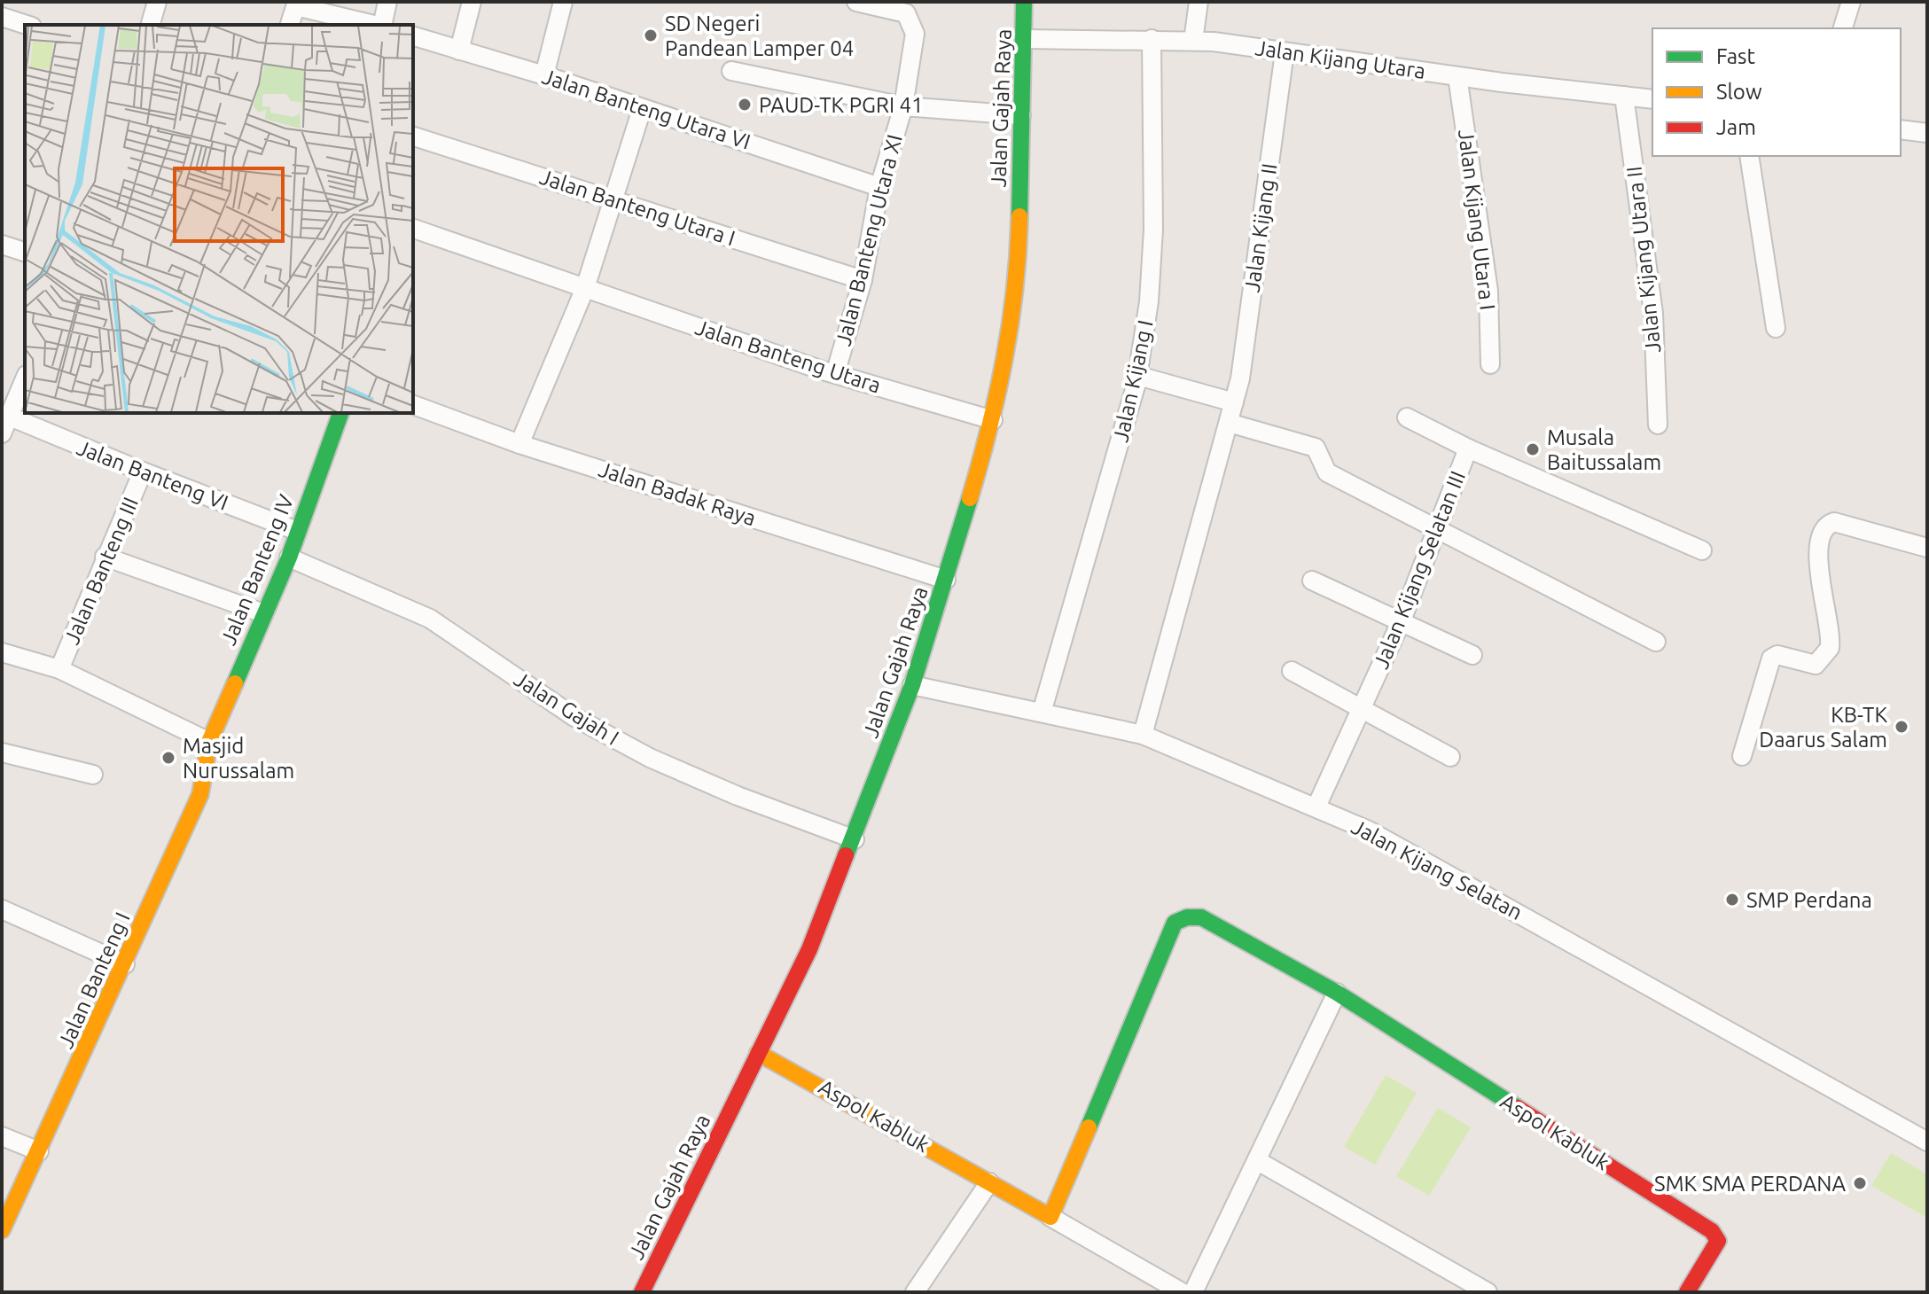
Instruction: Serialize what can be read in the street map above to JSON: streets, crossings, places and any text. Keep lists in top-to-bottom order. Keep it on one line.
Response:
{"streets":{"street":["Jalan Kijang Utara","Jalan Gajah Raya","Jalan Banteng Utara VI","Jalan Banteng Utara I","Jalan Kijang Utara I","Jalan Kijang II","Jalan Banteng Utara XI","Jalan Kijang Utara II","Jalan Banteng Utara","Jalan Kijang I","Jalan Banteng VI","Jalan Badak Raya","Jalan Banteng IV","Jalan Kijang Selatan III","Jalan Banteng III","Jalan Gajah I","Jalan Kijang Selatan","Jalan Banteng I","Aspol Kabluk"]},"crossings":[["Jalan Kijang Utara","Jalan Gajah Raya"],["Jalan Kijang Utara","Jalan Kijang Utara I"],["Jalan Kijang Utara","Jalan Kijang II"],["Jalan Kijang Utara","Jalan Kijang Utara II"],["Jalan Kijang Utara","Jalan Kijang I"],["Jalan Gajah Raya","Jalan Banteng Utara XI"],["Jalan Gajah Raya","Jalan Banteng Utara"],["Jalan Gajah Raya","Jalan Badak Raya"],["Jalan Gajah Raya","Jalan Gajah I"],["Jalan Gajah Raya","Jalan Kijang Selatan"],["Jalan Gajah Raya","Aspol Kabluk"],["Jalan Banteng Utara VI","Jalan Banteng Utara XI"],["Jalan Banteng Utara I","Jalan Banteng Utara XI"],["Jalan Kijang II","Jalan Kijang Selatan"],["Jalan Banteng Utara XI","Jalan Banteng Utara"],["Jalan Kijang I","Jalan Kijang Selatan"],["Jalan Banteng VI","Jalan Banteng IV"],["Jalan Banteng VI","Jalan Banteng III"],["Jalan Banteng IV","Jalan Banteng III"],["Jalan Banteng IV","Jalan Gajah I"],["Jalan Banteng IV","Jalan Banteng I"],["Jalan Kijang Selatan III","Jalan Kijang Selatan"],["Jalan Banteng III","Jalan Banteng I"]],"places":["SD Negeri Pandean Lamper 04","PAUD-TK PGRI 41","Musala Baitussalam","KB-TK Daarus Salam","Masjid Nurussalam","SMP Perdana","SMK SMA PERDANA"],"legend":["Fast","Slow","Jam"]}
